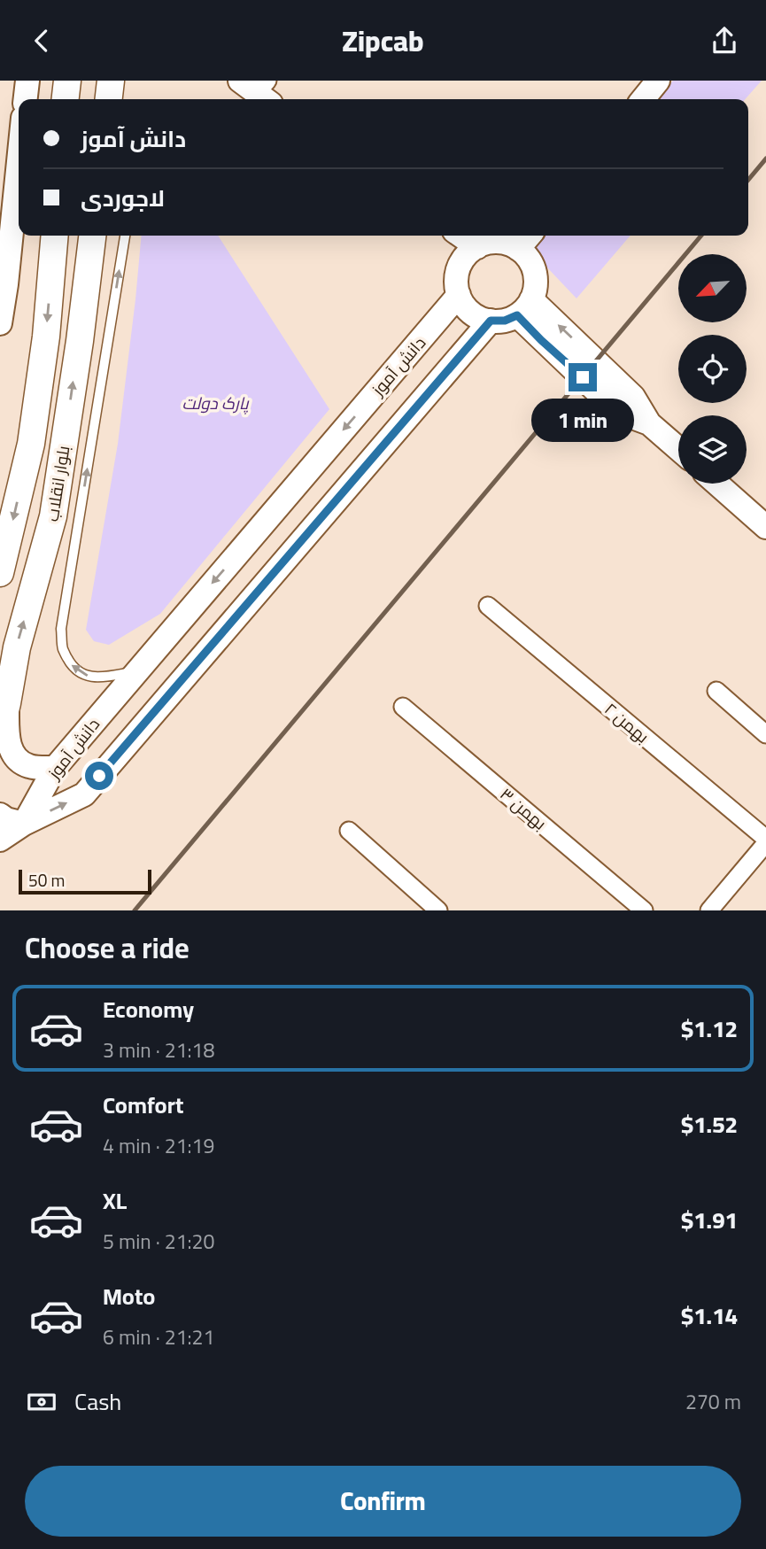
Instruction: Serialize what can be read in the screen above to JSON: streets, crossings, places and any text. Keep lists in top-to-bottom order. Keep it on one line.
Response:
{"streets":{"main road":["بلوار انقلاب"],"street":["دانش آموز","بهمن ۲","بهمن ۳"]},"parks":["پارک دولت"],"scale_bar":"50 m","north":"bottom left","page":{"header":"Zipcab","banner":["دانش آموز","لاجوردی"],"bubble":"1 min","scale":"50 m","heading":"Choose a ride","list":[{"name":"Economy","note":"3 min · 21:18","value":"$1.12"},{"name":"Comfort","note":"4 min · 21:19","value":"$1.52"},{"name":"XL","note":"5 min · 21:20","value":"$1.91"},{"name":"Moto","note":"6 min · 21:21","value":"$1.14"}],"pay":["Cash","270 m"],"buttons":"Confirm"}}
